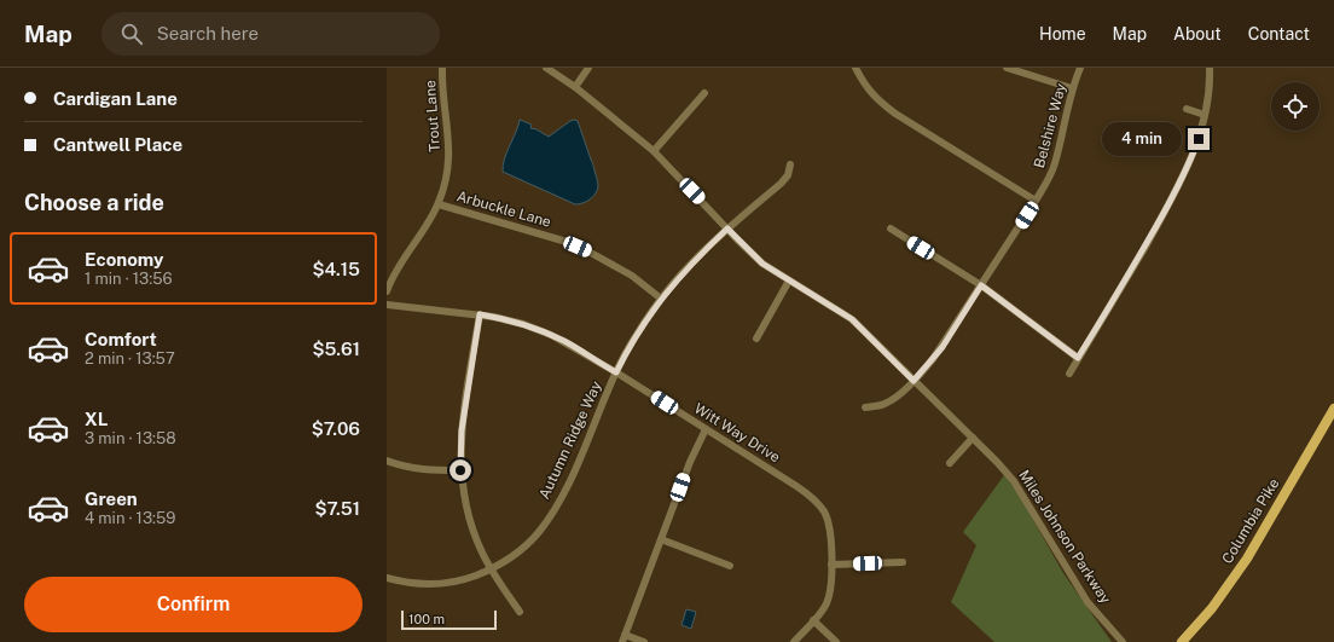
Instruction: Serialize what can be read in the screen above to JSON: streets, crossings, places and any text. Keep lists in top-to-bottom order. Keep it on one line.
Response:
{"streets":{"main road":["Columbia Pike"],"street":["Trout Lane","Belshire Way","Arbuckle Lane","Witt Way Drive","Autumn Ridge Way","Miles Johnson Parkway"]},"crossings":[["Trout Lane","Arbuckle Lane"],["Belshire Way","Miles Johnson Parkway"],["Arbuckle Lane","Autumn Ridge Way"],["Witt Way Drive","Autumn Ridge Way"],["Autumn Ridge Way","Miles Johnson Parkway"]],"scale_bar":"100 m","page":{"header":"Map","search":"Search here","nav":["Home","Map","About","Contact"],"banner":["Cardigan Lane","Cantwell Place"],"bubble":"4 min","heading":"Choose a ride","list":[{"name":"Economy","note":"1 min · 13:56","value":"$4.15"},{"name":"Comfort","note":"2 min · 13:57","value":"$5.61"},{"name":"XL","note":"3 min · 13:58","value":"$7.06"},{"name":"Green","note":"4 min · 13:59","value":"$7.51"}],"buttons":"Confirm","scale":"100 m"}}
